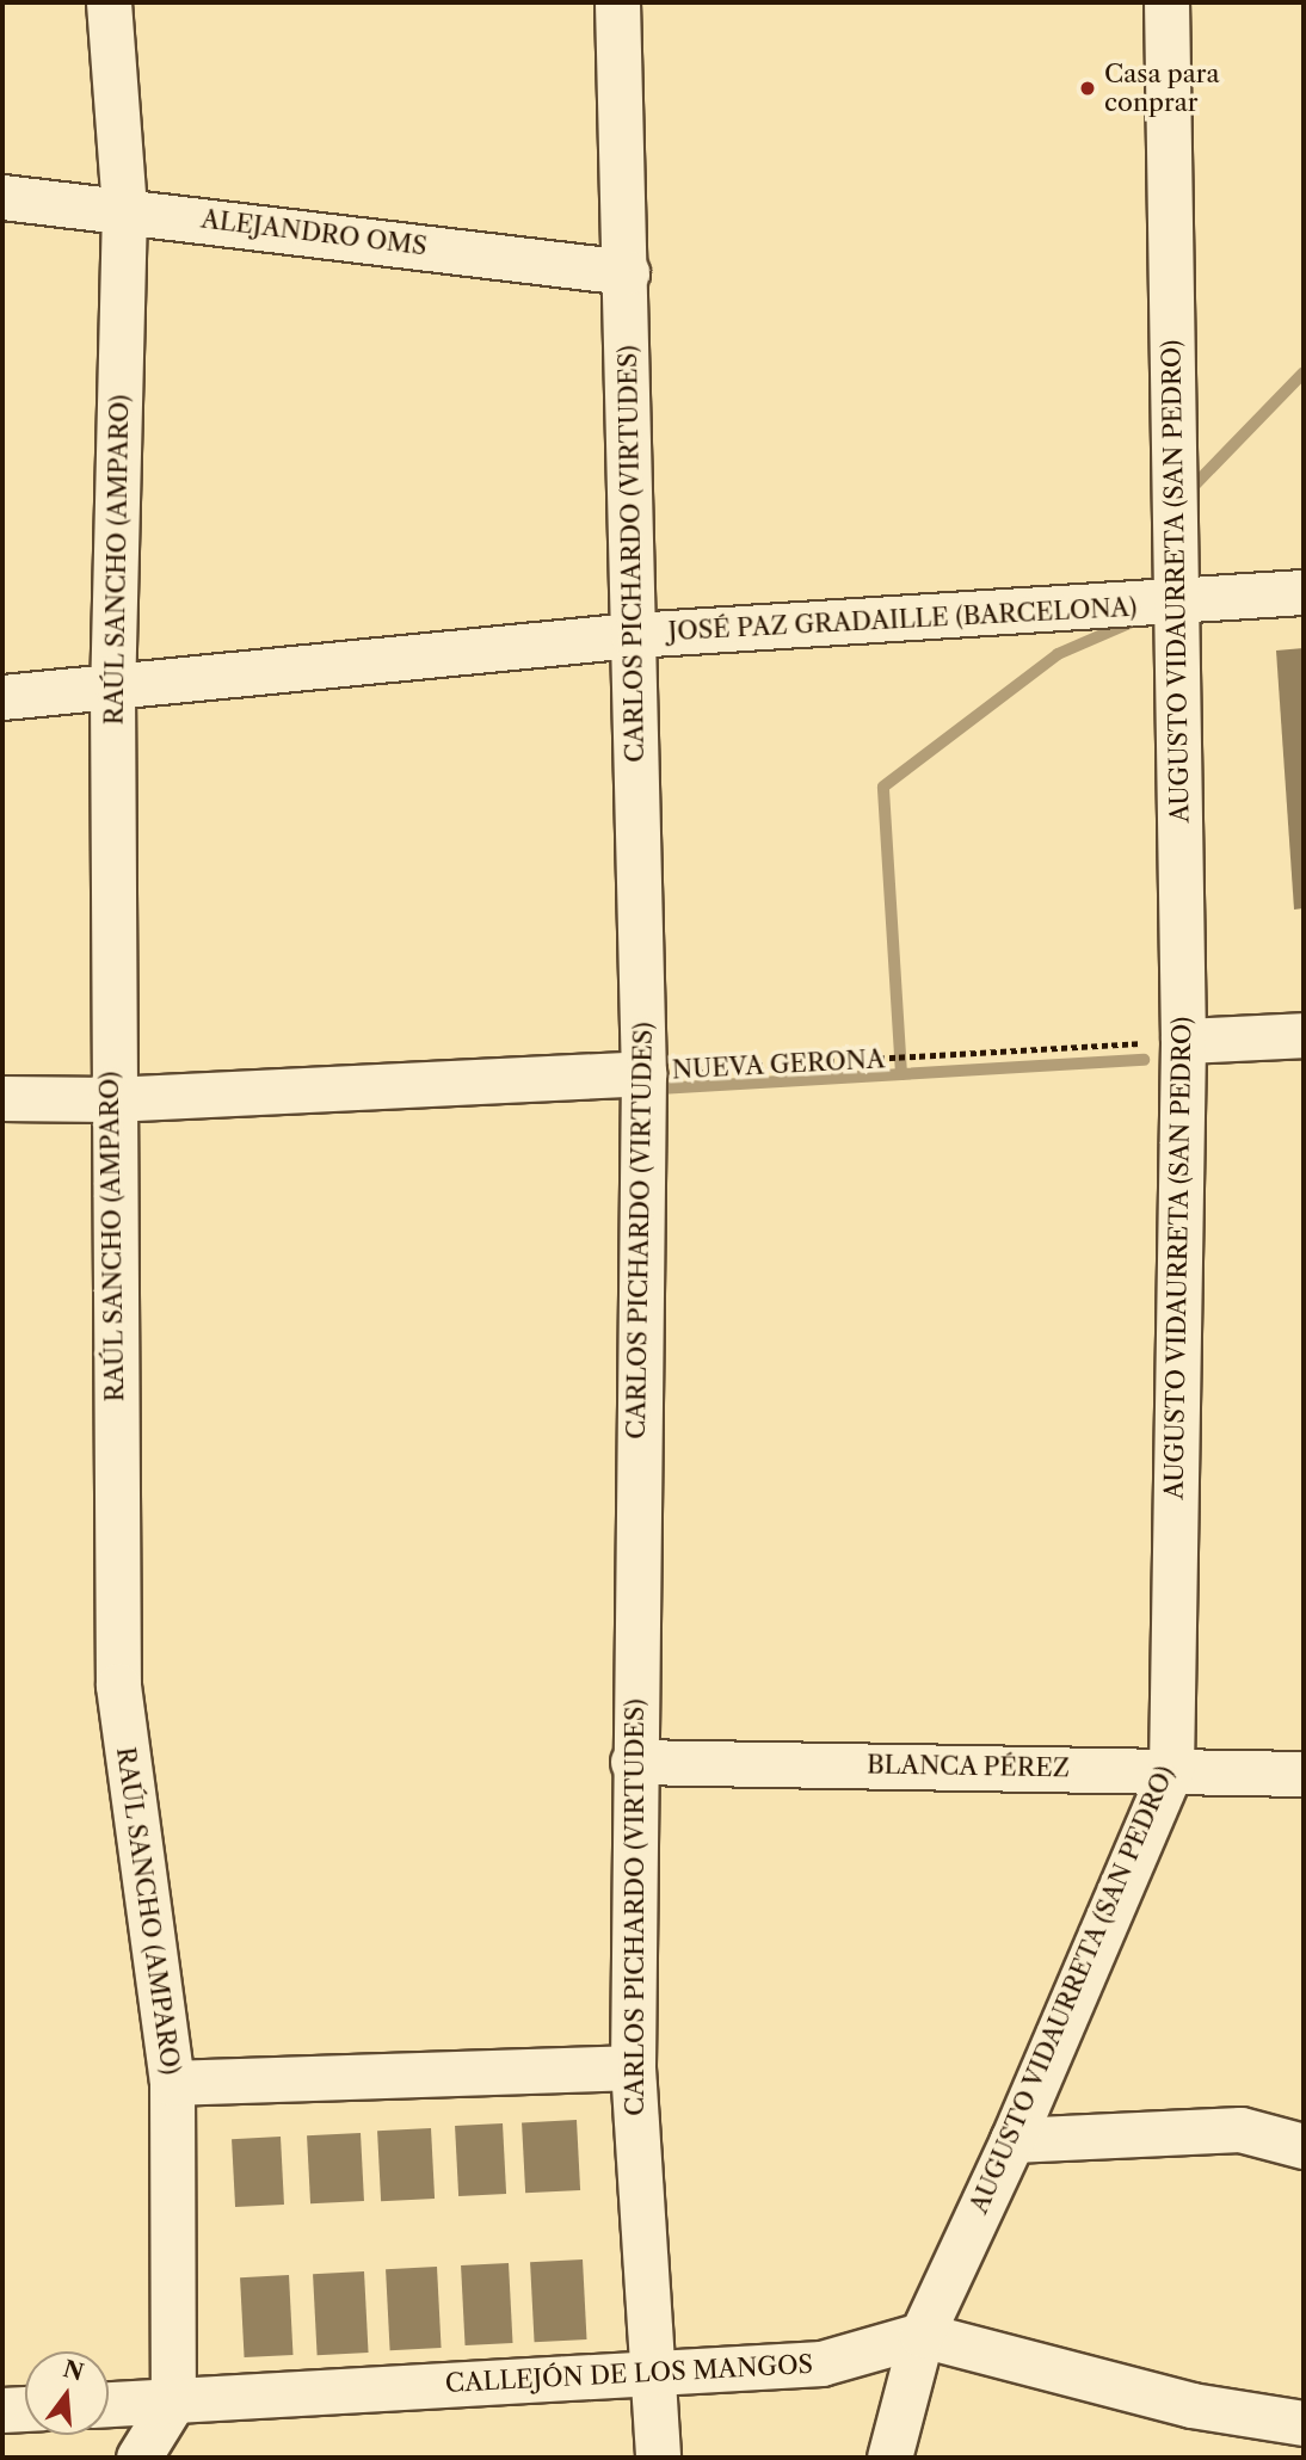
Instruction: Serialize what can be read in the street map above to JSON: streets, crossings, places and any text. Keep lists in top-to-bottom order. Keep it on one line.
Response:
{"streets":{"street":["ALEJANDRO OMS","CARLOS PICHARDO (VIRTUDES)","RAÚL SANCHO (AMPARO)","AUGUSTO VIDAURRETA (SAN PEDRO)","JOSÉ PAZ GRADAILLE (BARCELONA)","NUEVA GERONA","BLANCA PÉREZ","CALLEJÓN DE LOS MANGOS"]},"crossings":[["ALEJANDRO OMS","CARLOS PICHARDO (VIRTUDES)"],["ALEJANDRO OMS","RAÚL SANCHO (AMPARO)"],["CARLOS PICHARDO (VIRTUDES)","JOSÉ PAZ GRADAILLE (BARCELONA)"],["CARLOS PICHARDO (VIRTUDES)","NUEVA GERONA"],["CARLOS PICHARDO (VIRTUDES)","BLANCA PÉREZ"],["CARLOS PICHARDO (VIRTUDES)","CALLEJÓN DE LOS MANGOS"],["RAÚL SANCHO (AMPARO)","JOSÉ PAZ GRADAILLE (BARCELONA)"],["RAÚL SANCHO (AMPARO)","NUEVA GERONA"],["RAÚL SANCHO (AMPARO)","CALLEJÓN DE LOS MANGOS"],["AUGUSTO VIDAURRETA (SAN PEDRO)","JOSÉ PAZ GRADAILLE (BARCELONA)"],["AUGUSTO VIDAURRETA (SAN PEDRO)","NUEVA GERONA"],["AUGUSTO VIDAURRETA (SAN PEDRO)","BLANCA PÉREZ"],["AUGUSTO VIDAURRETA (SAN PEDRO)","CALLEJÓN DE LOS MANGOS"]],"places":["Casa para conprar"],"north":"top"}
